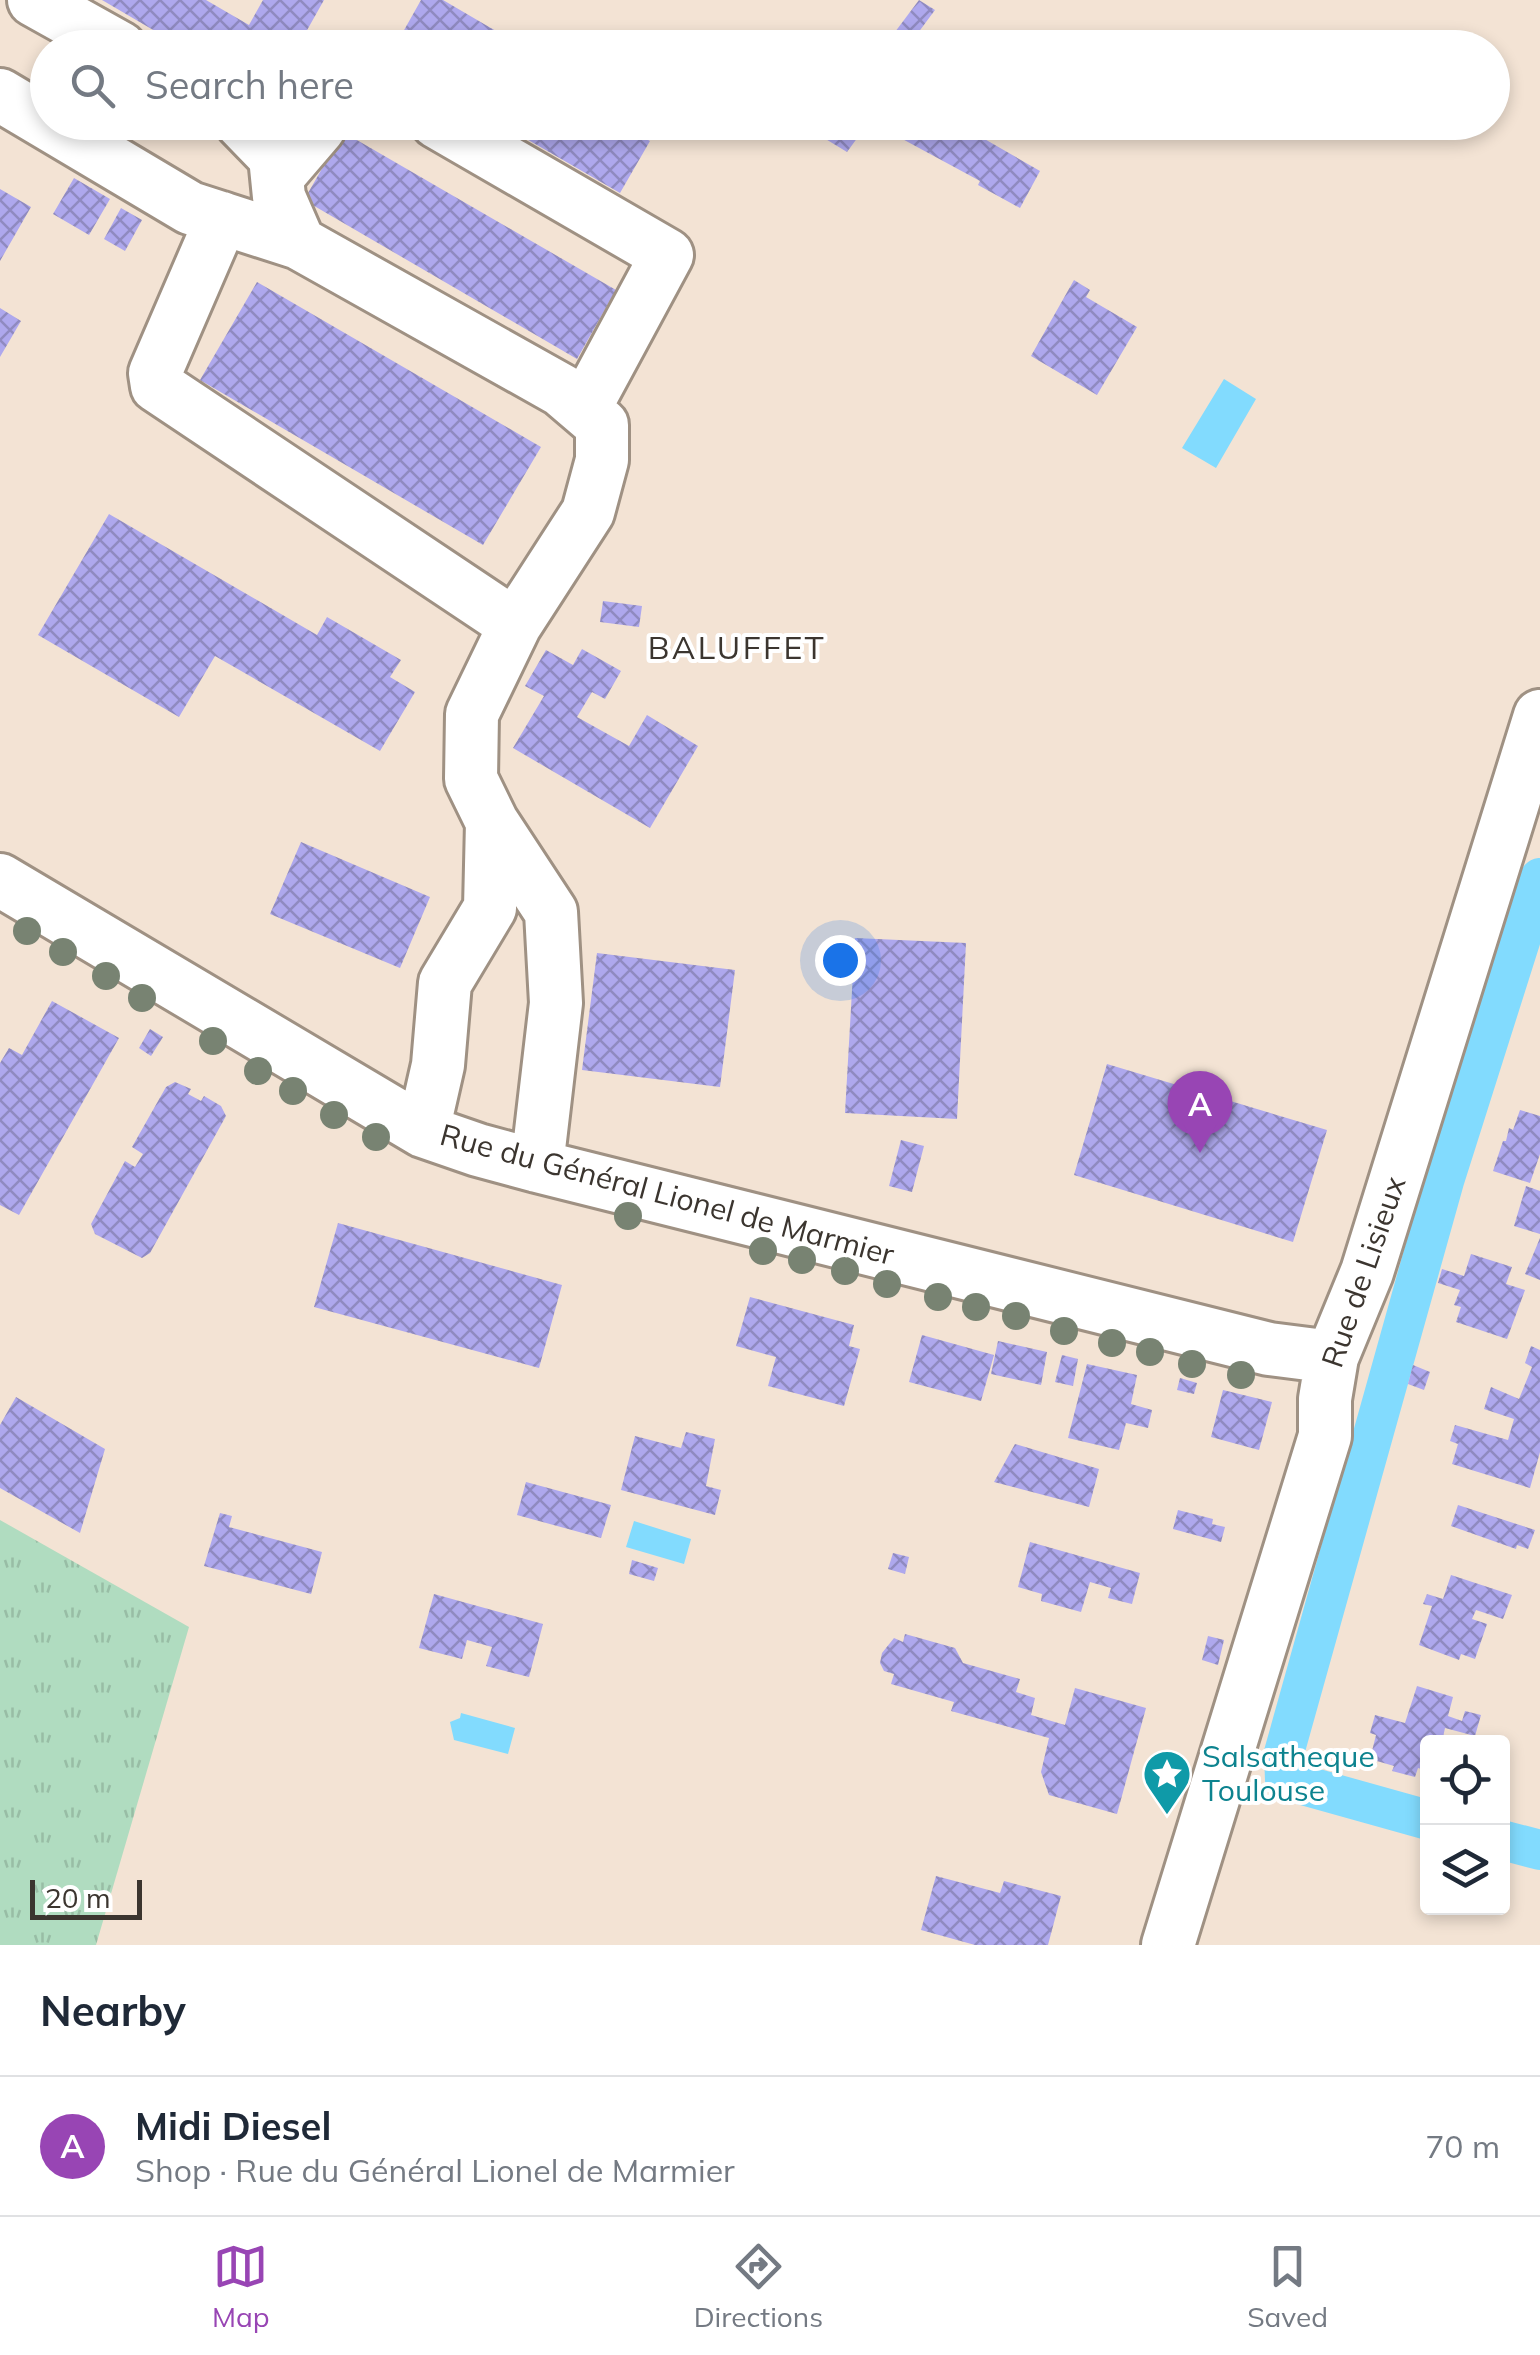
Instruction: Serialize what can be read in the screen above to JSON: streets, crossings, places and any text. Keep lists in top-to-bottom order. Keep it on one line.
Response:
{"streets":{"street":["Rue du Général Lionel de Marmier","Rue de Lisieux"]},"crossings":[["Rue du Général Lionel de Marmier","Rue de Lisieux"]],"districts":["BALUFFET"],"places":{"place":["Salsatheque Toulouse"]},"scale_bar":"20 m","page":{"search":"Search here","pins":"A","scale":"20 m","heading":"Nearby","list":[{"mark":"A","name":"Midi Diesel","note":"Shop · Rue du Général Lionel de Marmier","value":"70 m"}],"nav":["Map","Directions","Saved"]}}
